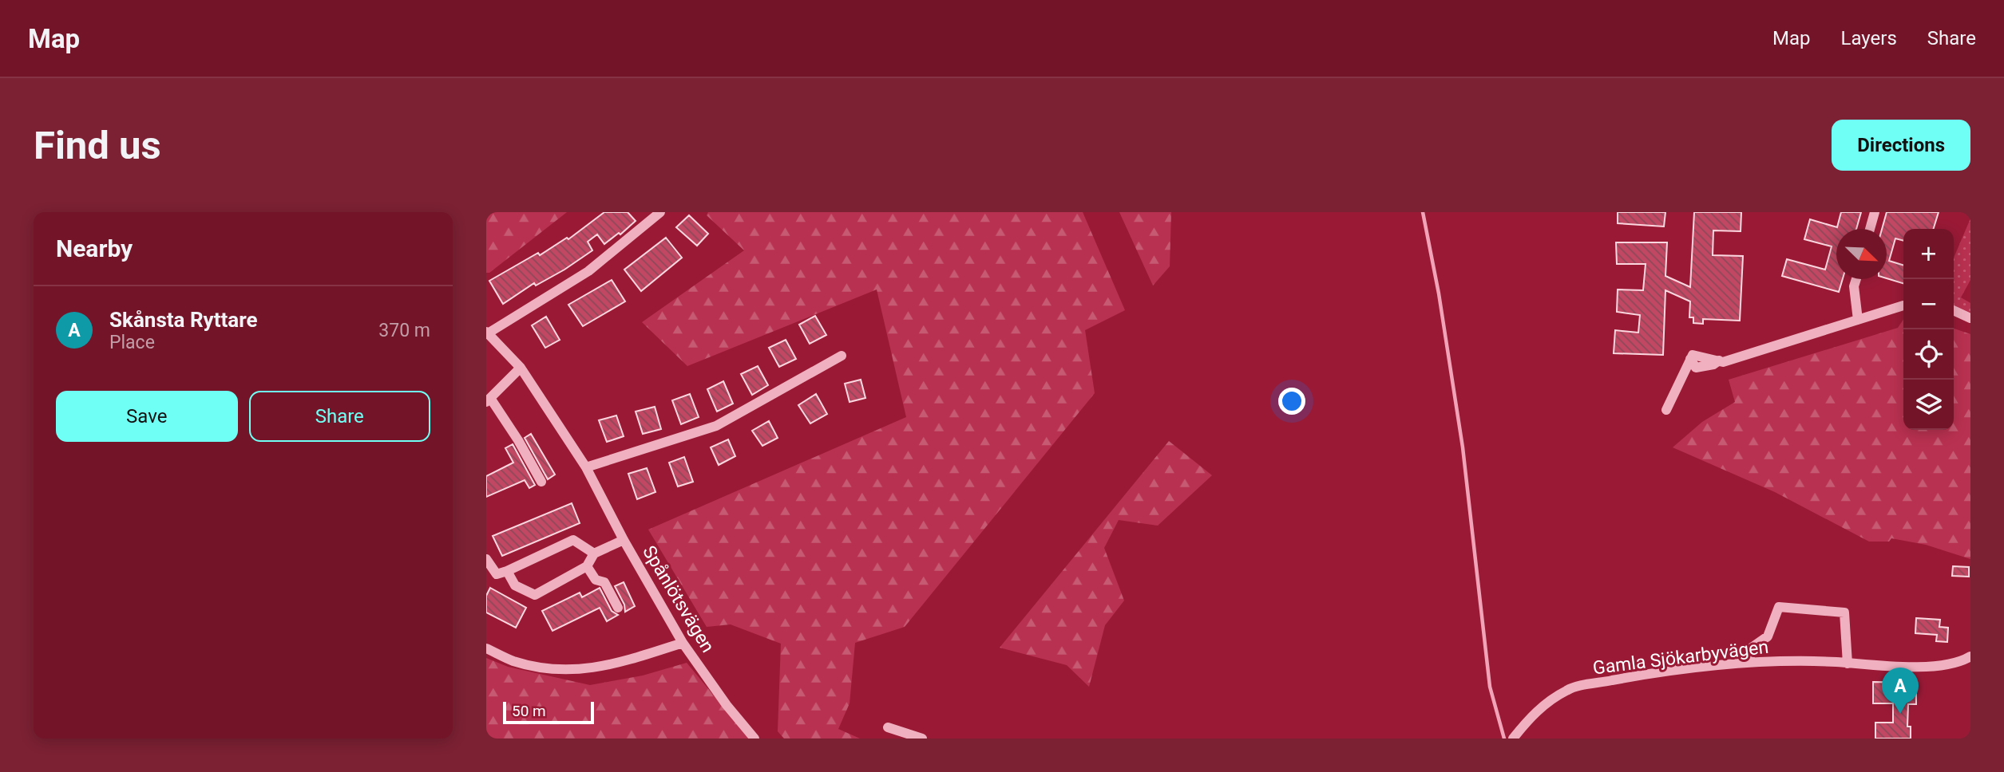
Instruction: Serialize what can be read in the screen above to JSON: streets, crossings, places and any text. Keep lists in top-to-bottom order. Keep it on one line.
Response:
{"streets":{"street":["Spånlötsvägen","Gamla Sjökarbyvägen"]},"scale_bar":"50 m","north":"bottom right","page":{"header":"Map","nav":["Map","Layers","Share"],"buttons":["Directions",["Save","Share"]],"title":"Find us","heading":"Nearby","map_buttons":["+","−"],"list":[{"mark":"A","name":"Skånsta Ryttare","note":"Place","value":"370 m"}],"pins":"A","scale":"50 m"}}
